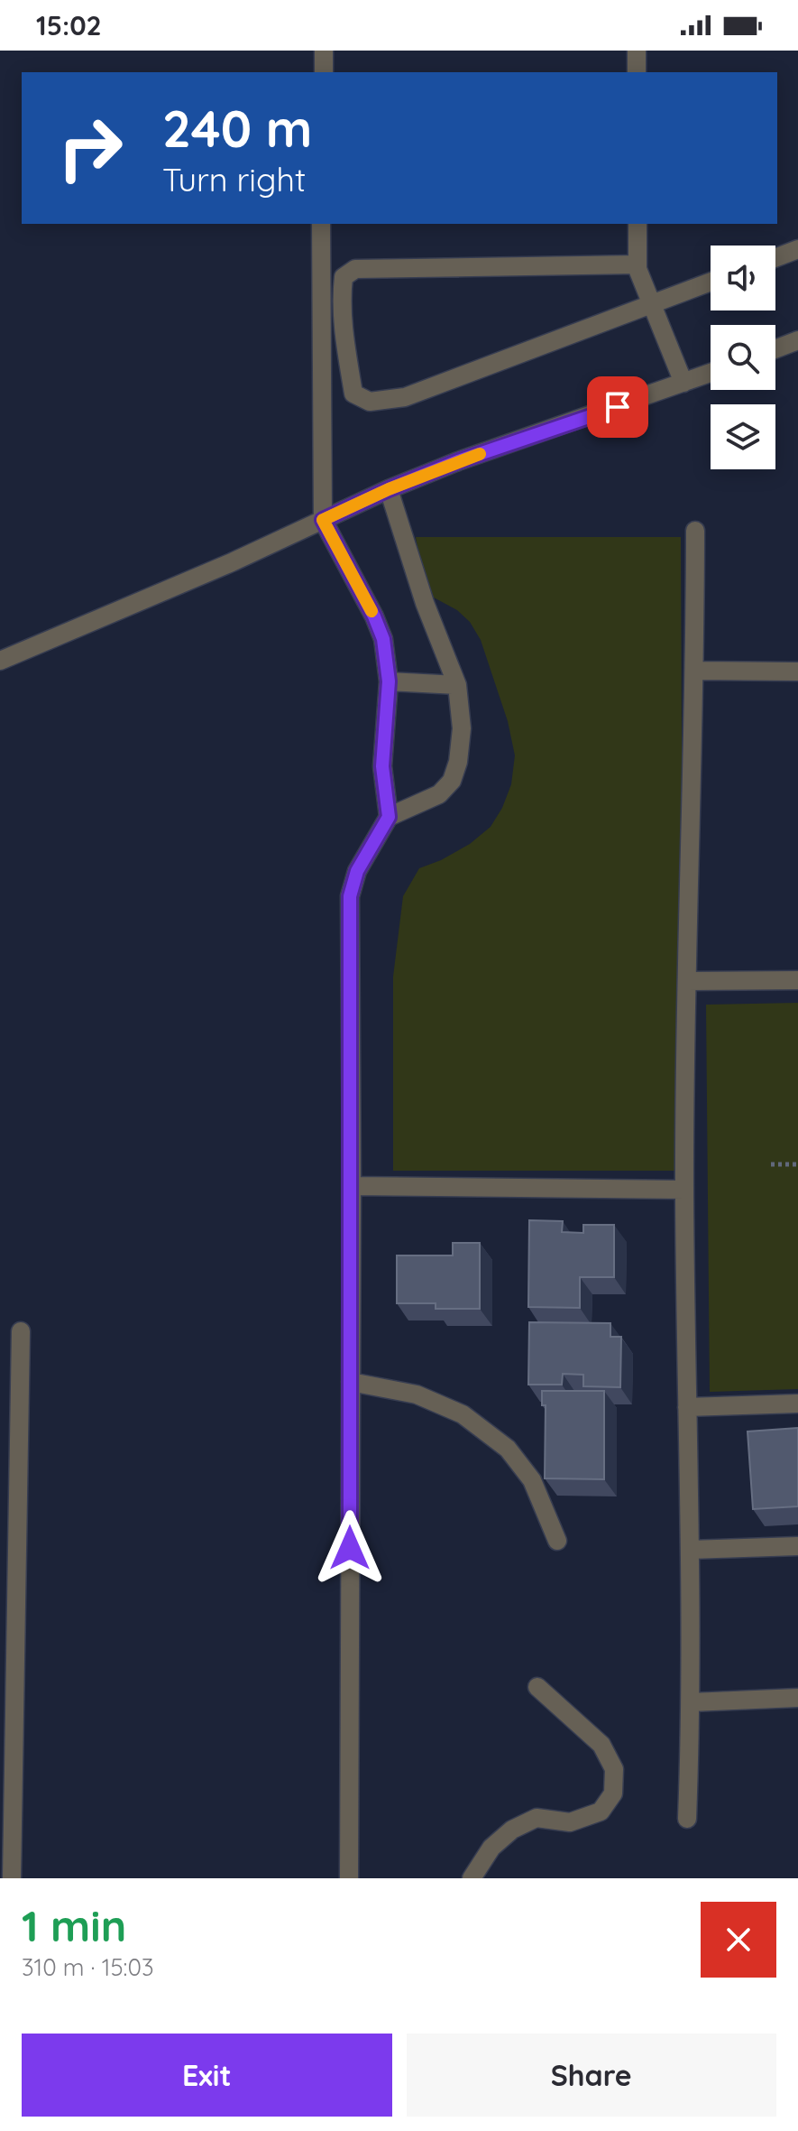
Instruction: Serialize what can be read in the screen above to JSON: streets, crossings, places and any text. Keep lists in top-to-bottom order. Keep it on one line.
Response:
{"page":{"status":"15:02","turn":["240 m","Turn right"],"heading":["1 min","310 m · 15:03"],"buttons":["Exit","Share"]}}
